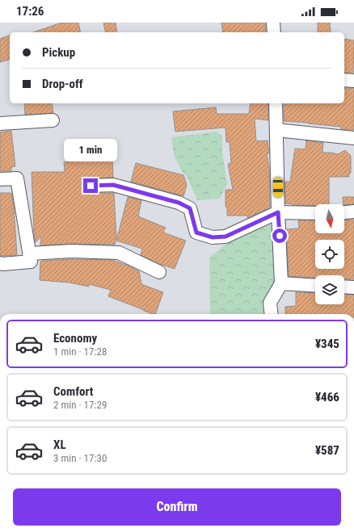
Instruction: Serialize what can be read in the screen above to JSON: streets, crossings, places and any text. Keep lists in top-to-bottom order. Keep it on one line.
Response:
{"north":"bottom","page":{"status":"17:26","banner":["Pickup","Drop-off"],"bubble":"1 min","list":[{"name":"Economy","note":"1 min · 17:28","value":"¥345"},{"name":"Comfort","note":"2 min · 17:29","value":"¥466"},{"name":"XL","note":"3 min · 17:30","value":"¥587"}],"buttons":"Confirm"}}
